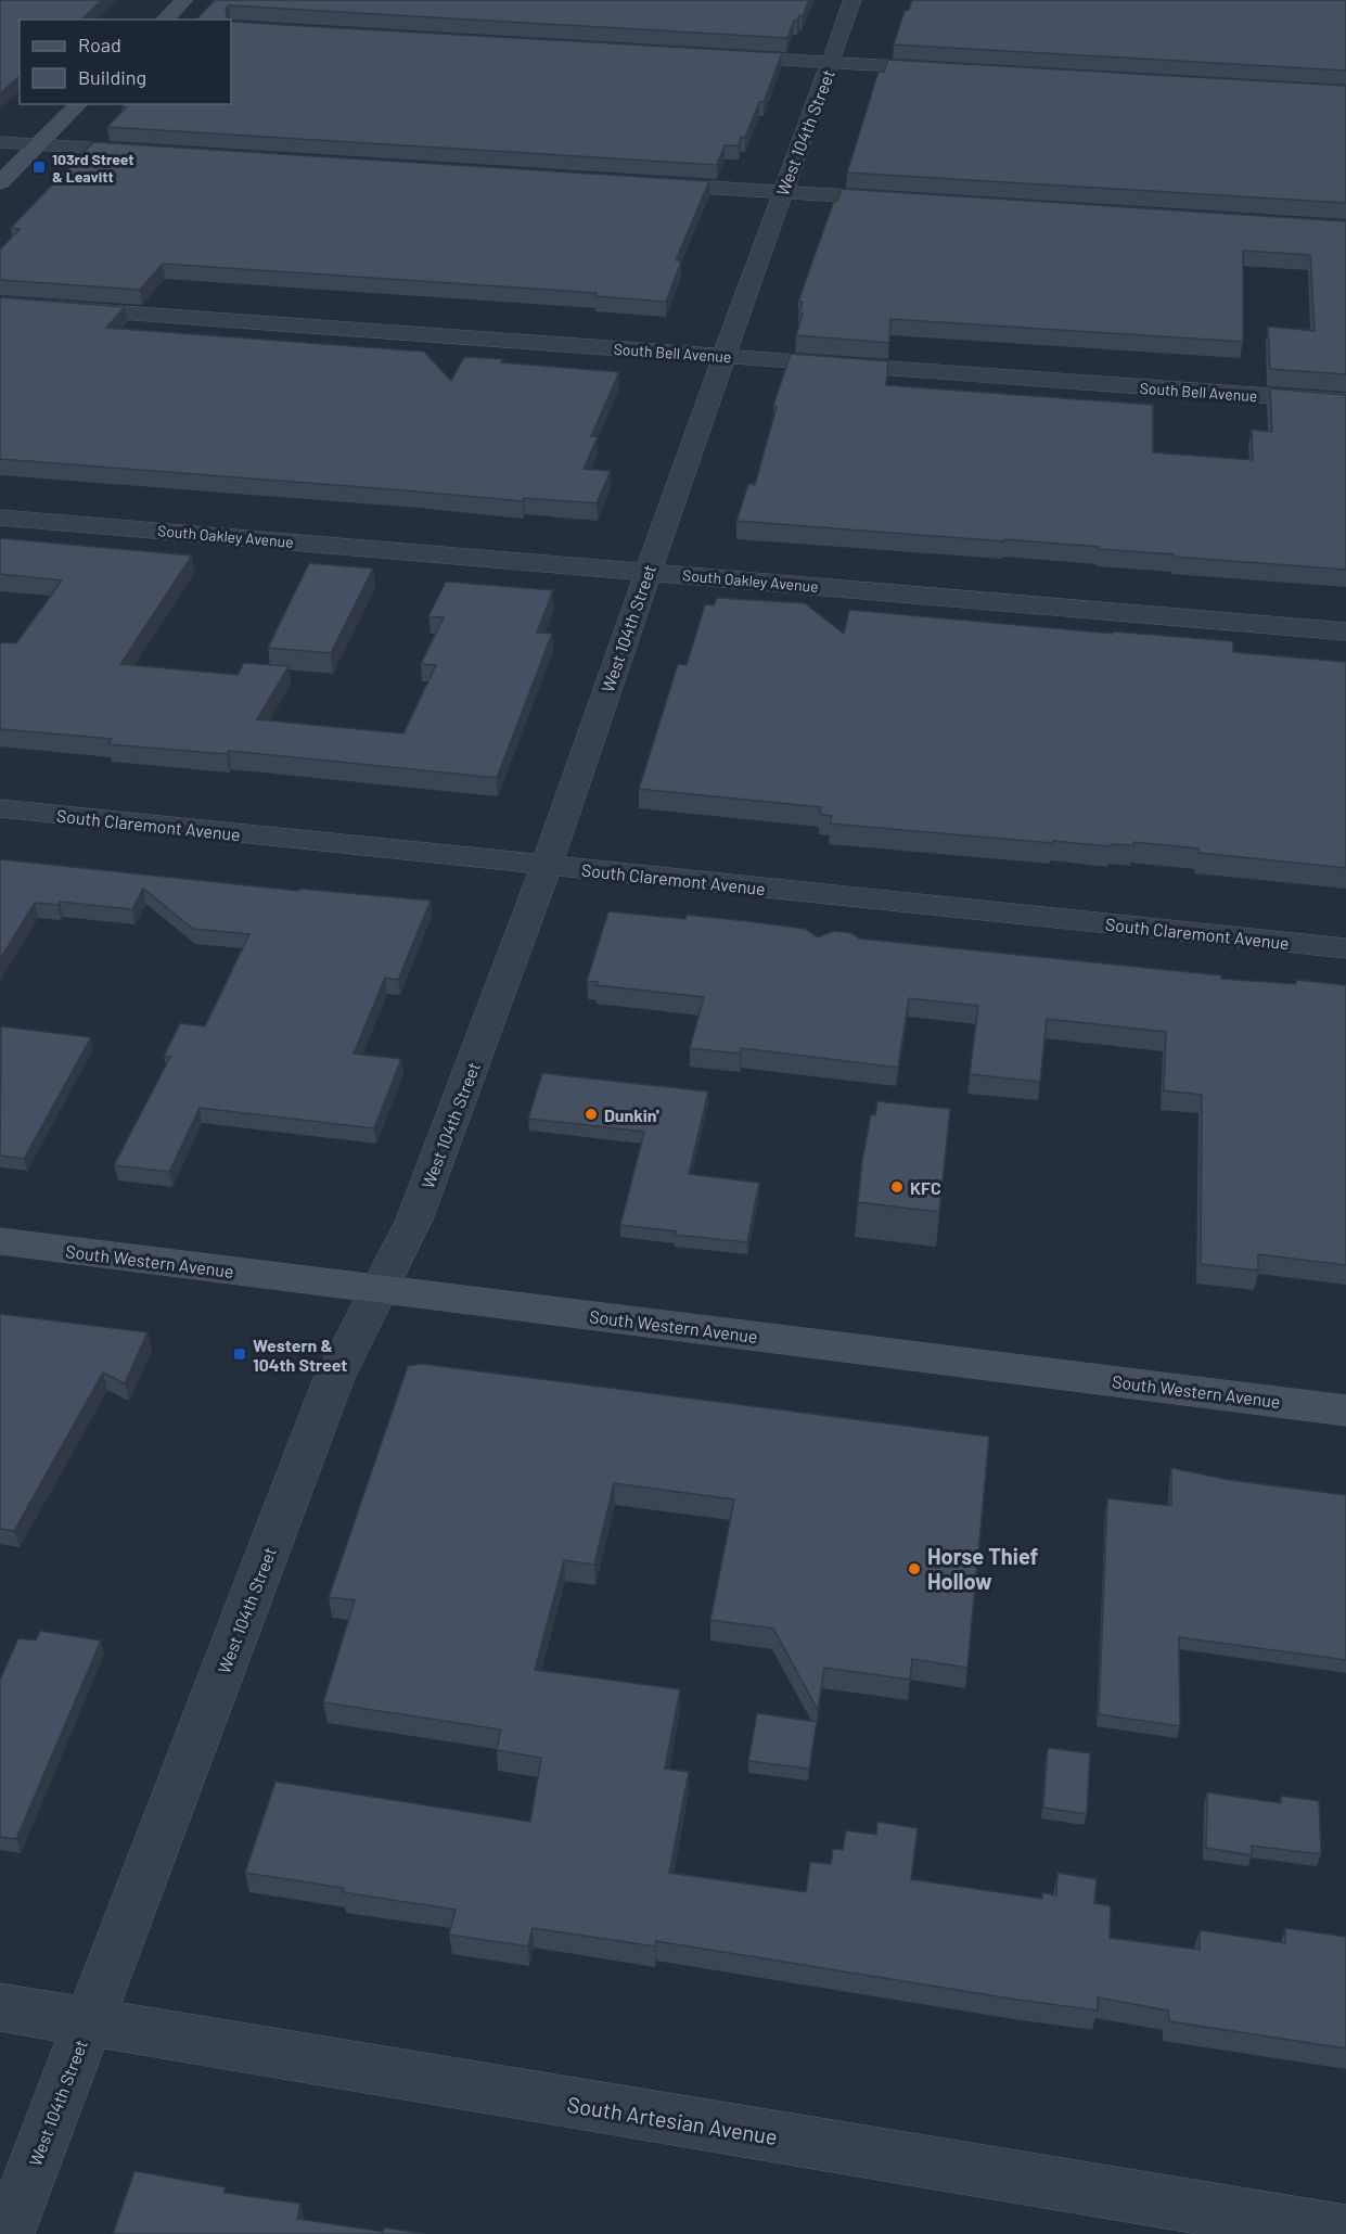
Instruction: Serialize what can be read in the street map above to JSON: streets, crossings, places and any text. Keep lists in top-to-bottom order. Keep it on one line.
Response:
{"streets":{"main road":["South Western Avenue"],"street":["West 104th Street","South Bell Avenue","South Oakley Avenue","South Claremont Avenue","South Artesian Avenue"]},"crossings":[["West 104th Street","South Bell Avenue"],["West 104th Street","South Oakley Avenue"],["West 104th Street","South Claremont Avenue"],["West 104th Street","South Western Avenue"],["West 104th Street","South Artesian Avenue"]],"places":{"transit":["103rd Street & Leavitt","Western & 104th Street"],"other":["Dunkin'","KFC","Horse Thief Hollow"]},"legend":["Road","Building"]}
